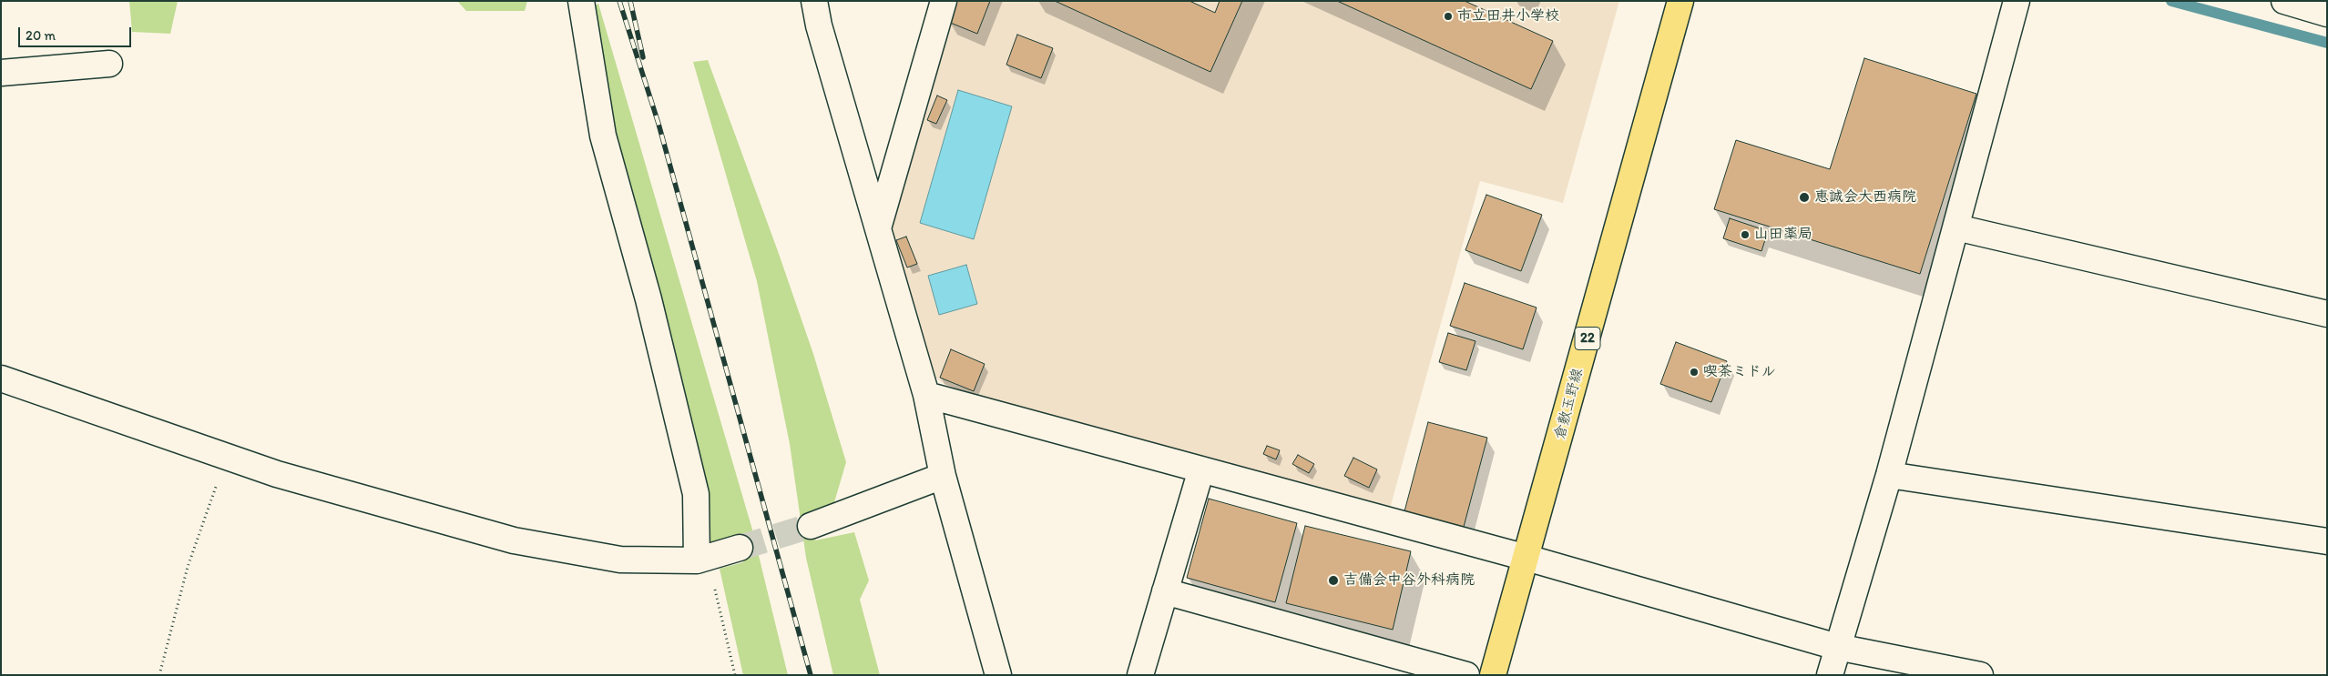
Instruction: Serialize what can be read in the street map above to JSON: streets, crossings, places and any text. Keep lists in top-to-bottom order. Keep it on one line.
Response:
{"streets":{"main road":["22","倉敷玉野線"]},"places":["市立田井小学校","恵誠会大西病院","山田薬局","喫茶ミドル","吉備会中谷外科病院"],"scale_bar":"20 m"}
